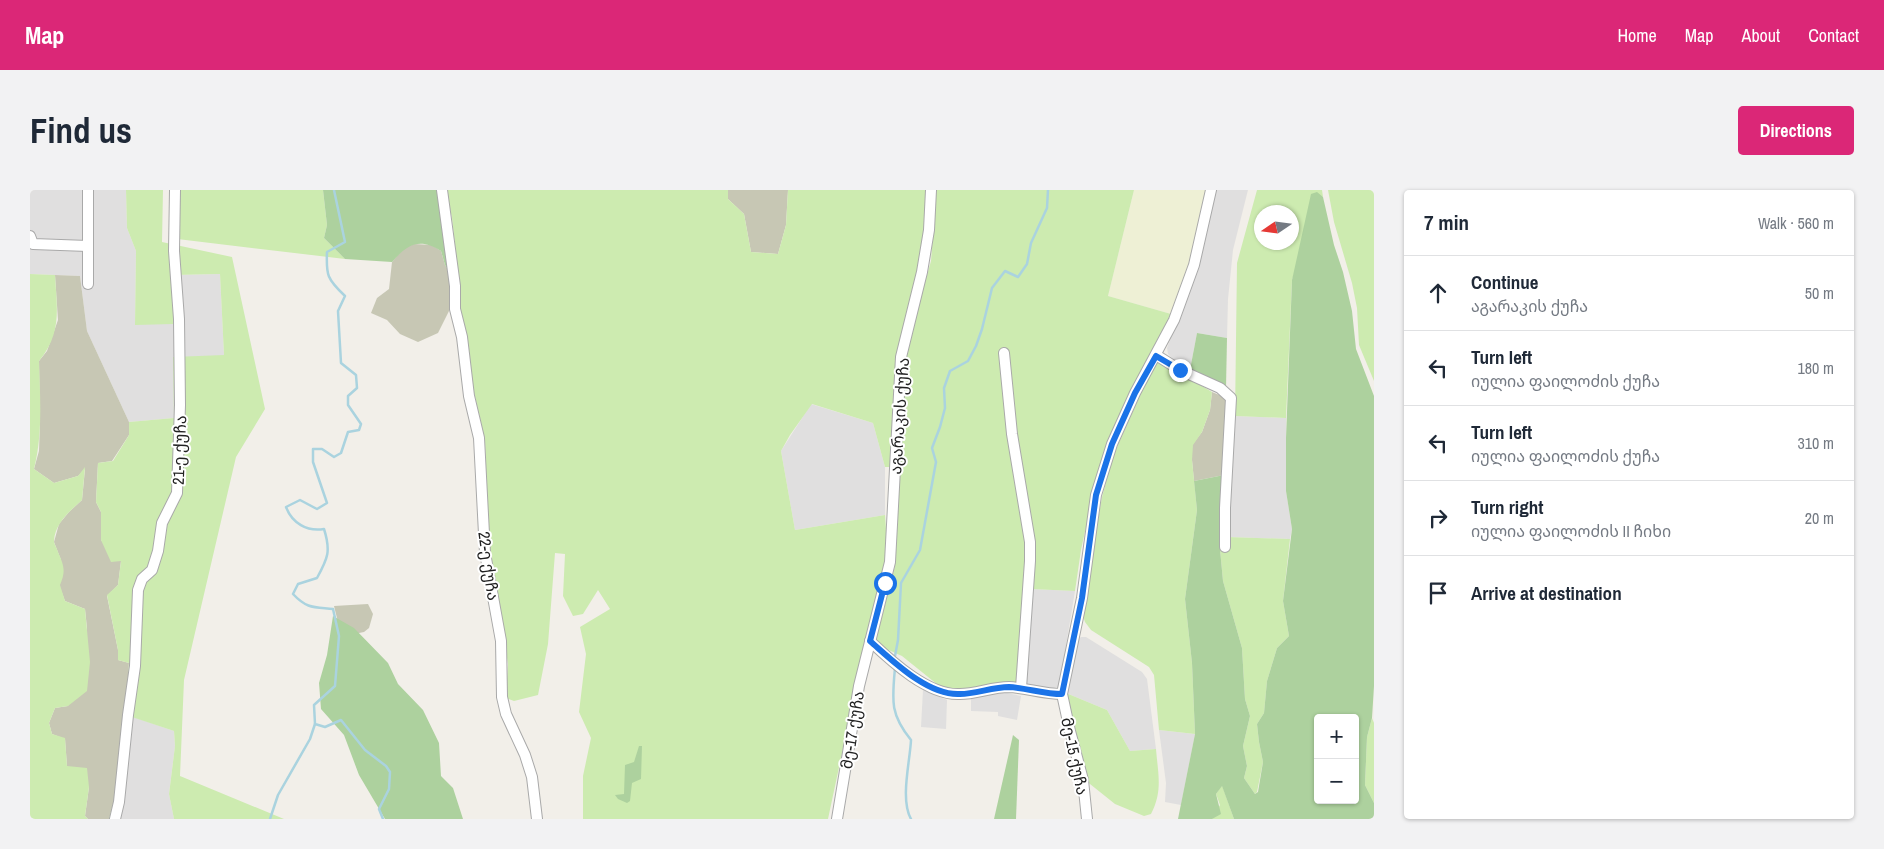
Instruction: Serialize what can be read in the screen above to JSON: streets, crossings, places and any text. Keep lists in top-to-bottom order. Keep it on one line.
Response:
{"streets":{"street":["აგარაკის ქუჩა","21-ე ქუჩა","22-ე ქუჩა","მე-17 ქუჩა","მე-15 ქუჩა"]},"crossings":[["აგარაკის ქუჩა","მე-17 ქუჩა"]],"north":"left","page":{"header":"Map","nav":["Home","Map","About","Contact"],"buttons":"Directions","title":"Find us","heading":["7 min","Walk · 560 m"],"list":[["Continue","აგარაკის ქუჩა","50 m"],["Turn left","იულია ფაილოძის ქუჩა","180 m"],["Turn left","იულია ფაილოძის ქუჩა","310 m"],["Turn right","იულია ფაილოძის II ჩიხი","20 m"],"Arrive at destination"],"map_buttons":["+","−"]}}
